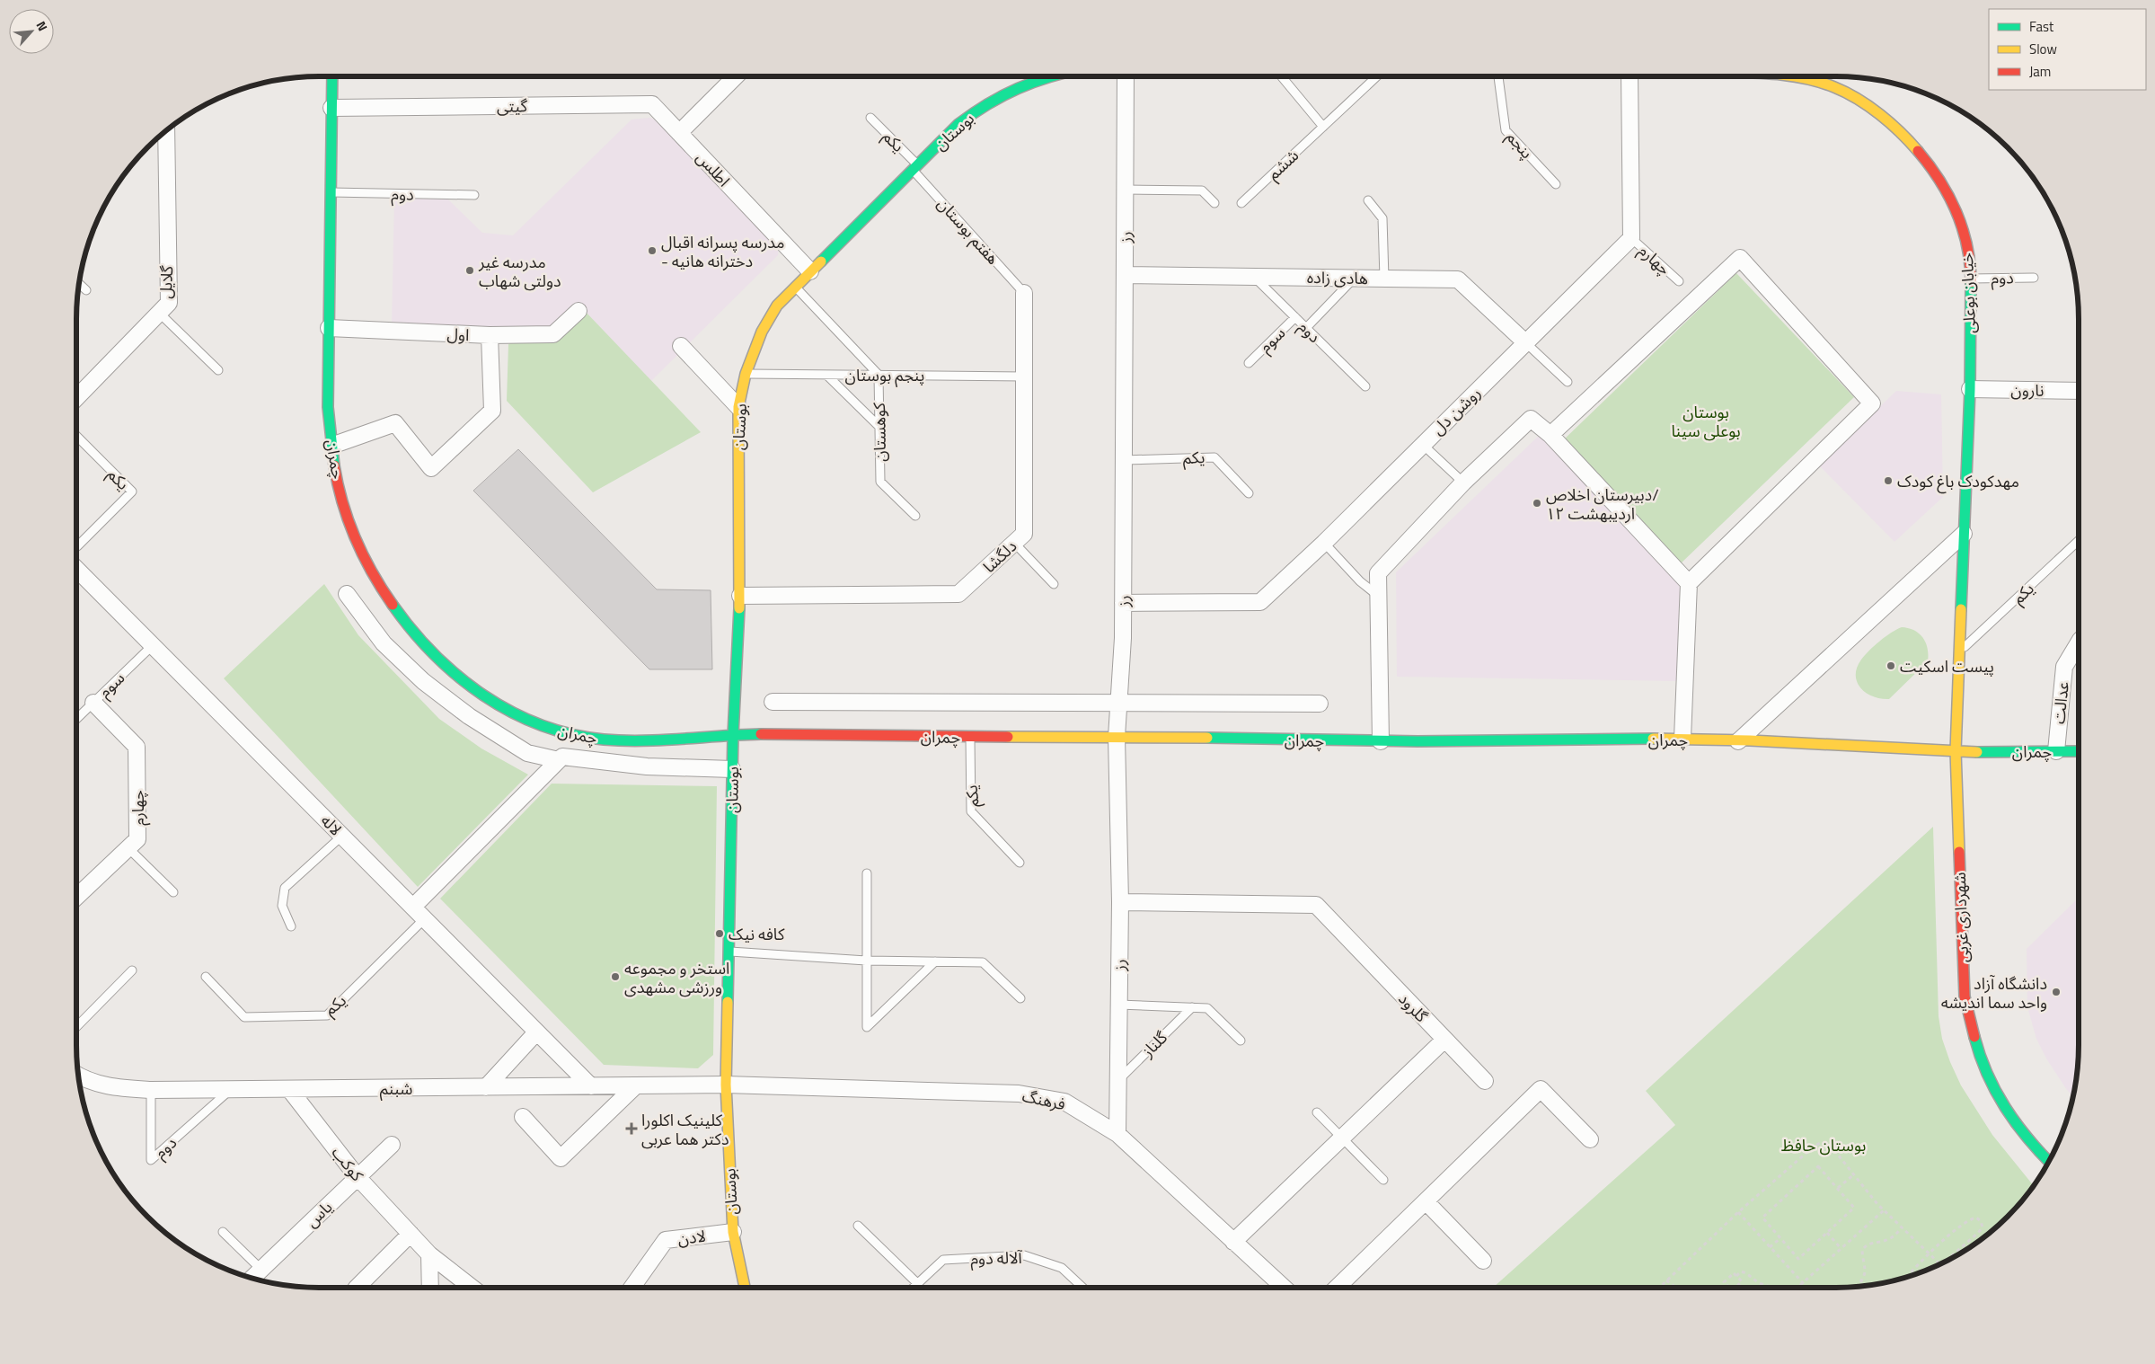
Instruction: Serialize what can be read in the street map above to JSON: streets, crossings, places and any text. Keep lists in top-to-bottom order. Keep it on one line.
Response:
{"streets":{"street":["گیتی","بوستان","اطلس","رز","چهارم","هادی زاده","گلایل","خیابان بوعلی","اول","نارون","روشن دل","چمران","دلگشا","عدالت","لاله","شهرداری غربی","گلرود","شبنم","فرهنگ","کوکب","یاس","لادن"],"lane":["یکم","پنجم","ششم","دوم","هفتم بوستان","سوم","پنجم بوستان","کوهستان","گلناز","آلاله دوم"]},"crossings":[["گیتی","اطلس"],["گیتی","چمران"],["بوستان","یکم"],["بوستان","اطلس"],["بوستان","هفتم بوستان"],["بوستان","پنجم بوستان"],["بوستان","چمران"],["بوستان","دلگشا"],["بوستان","شبنم"],["بوستان","فرهنگ"],["بوستان","لادن"],["یکم","هفتم بوستان"],["یکم","رز"],["یکم","خیابان بوعلی"],["یکم","چمران"],["یکم","لاله"],["دوم","هادی زاده"],["دوم","خیابان بوعلی"],["دوم","سوم"],["دوم","چمران"],["دوم","شبنم"],["هفتم بوستان","دلگشا"],["رز","هادی زاده"],["رز","روشن دل"],["رز","چمران"],["رز","گلرود"],["رز","گلناز"],["رز","فرهنگ"],["چهارم","سوم"],["چهارم","روشن دل"],["هادی زاده","روشن دل"],["خیابان بوعلی","نارون"],["خیابان بوعلی","چمران"],["خیابان بوعلی","شهرداری غربی"],["اول","چمران"],["سوم","لاله"],["پنجم بوستان","کوهستان"],["پنجم بوستان","دلگشا"],["چمران","عدالت"],["چمران","شهرداری غربی"],["لاله","شبنم"],["شبنم","فرهنگ"],["شبنم","کوکب"],["کوکب","یاس"]],"parks":["بوستان بوعلی سینا","بوستان حافظ"],"places":{"other":["مدرسه پسرانه اقبال - دخترانه هانیه","مدرسه غیر دولتی شهاب","مهدکودک باغ کودک","دبیرستان اخلاص/ ۱۲ اردیبهشت","پیست اسکیت","کافه نیک","استخر و مجموعه ورزشی مشهدی","دانشگاه آزاد واحد سما اندیشه"],"health":["کلینیک اکلورا دکتر هما عربی"]},"legend":["Fast","Slow","Jam"],"north":"top right"}
